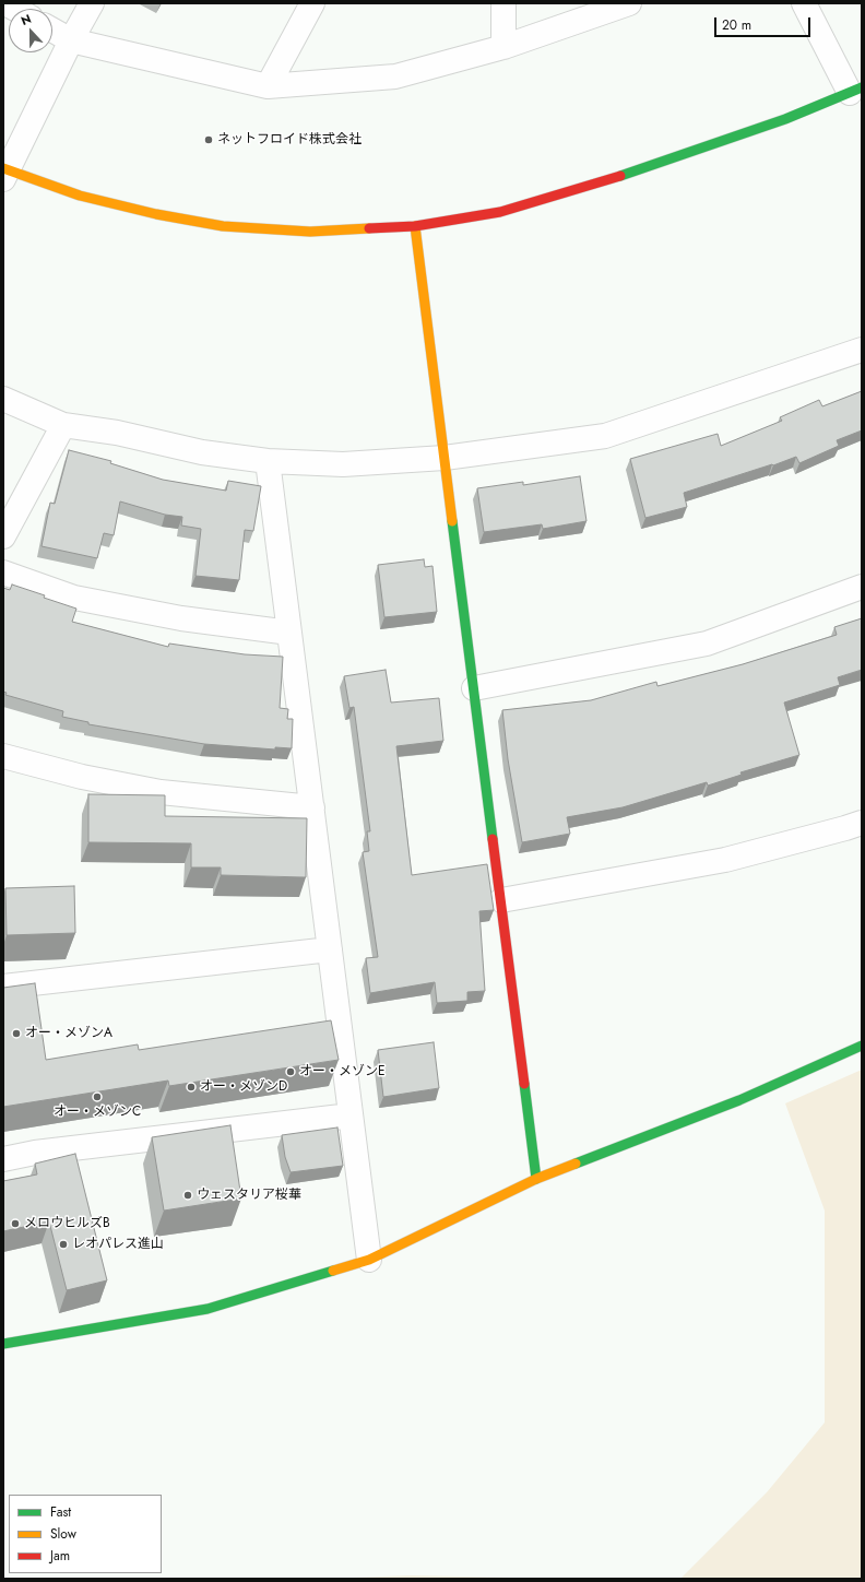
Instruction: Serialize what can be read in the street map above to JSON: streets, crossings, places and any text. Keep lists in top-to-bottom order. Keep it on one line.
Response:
{"places":["ネットフロイド株式会社","オー・メゾンA","オー・メゾンE","オー・メゾンD","オー・メゾンC","ウェスタリア桜華","メロウヒルズB","レオパレス進山"],"legend":["Fast","Slow","Jam"],"scale_bar":"20 m","north":"top"}
